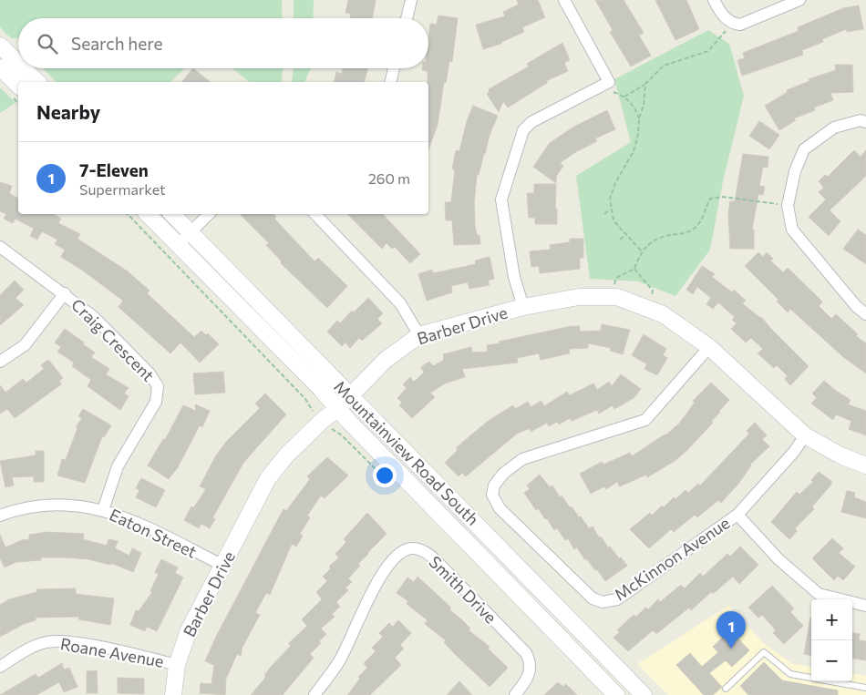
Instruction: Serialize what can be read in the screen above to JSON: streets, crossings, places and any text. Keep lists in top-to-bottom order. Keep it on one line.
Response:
{"streets":{"main road":["Barber Drive","Mountainview Road South"],"street":["Craig Crescent","Eaton Street","McKinnon Avenue","Smith Drive","Roane Avenue"]},"crossings":[["Barber Drive","Mountainview Road South"],["Barber Drive","Eaton Street"],["Barber Drive","McKinnon Avenue"],["Barber Drive","Roane Avenue"],["Craig Crescent","Eaton Street"]],"page":{"search":"Search here","heading":"Nearby","list":[{"mark":"1","name":"7-Eleven","note":"Supermarket","value":"260 m"}],"map_buttons":["+","−"],"pins":"1"}}
